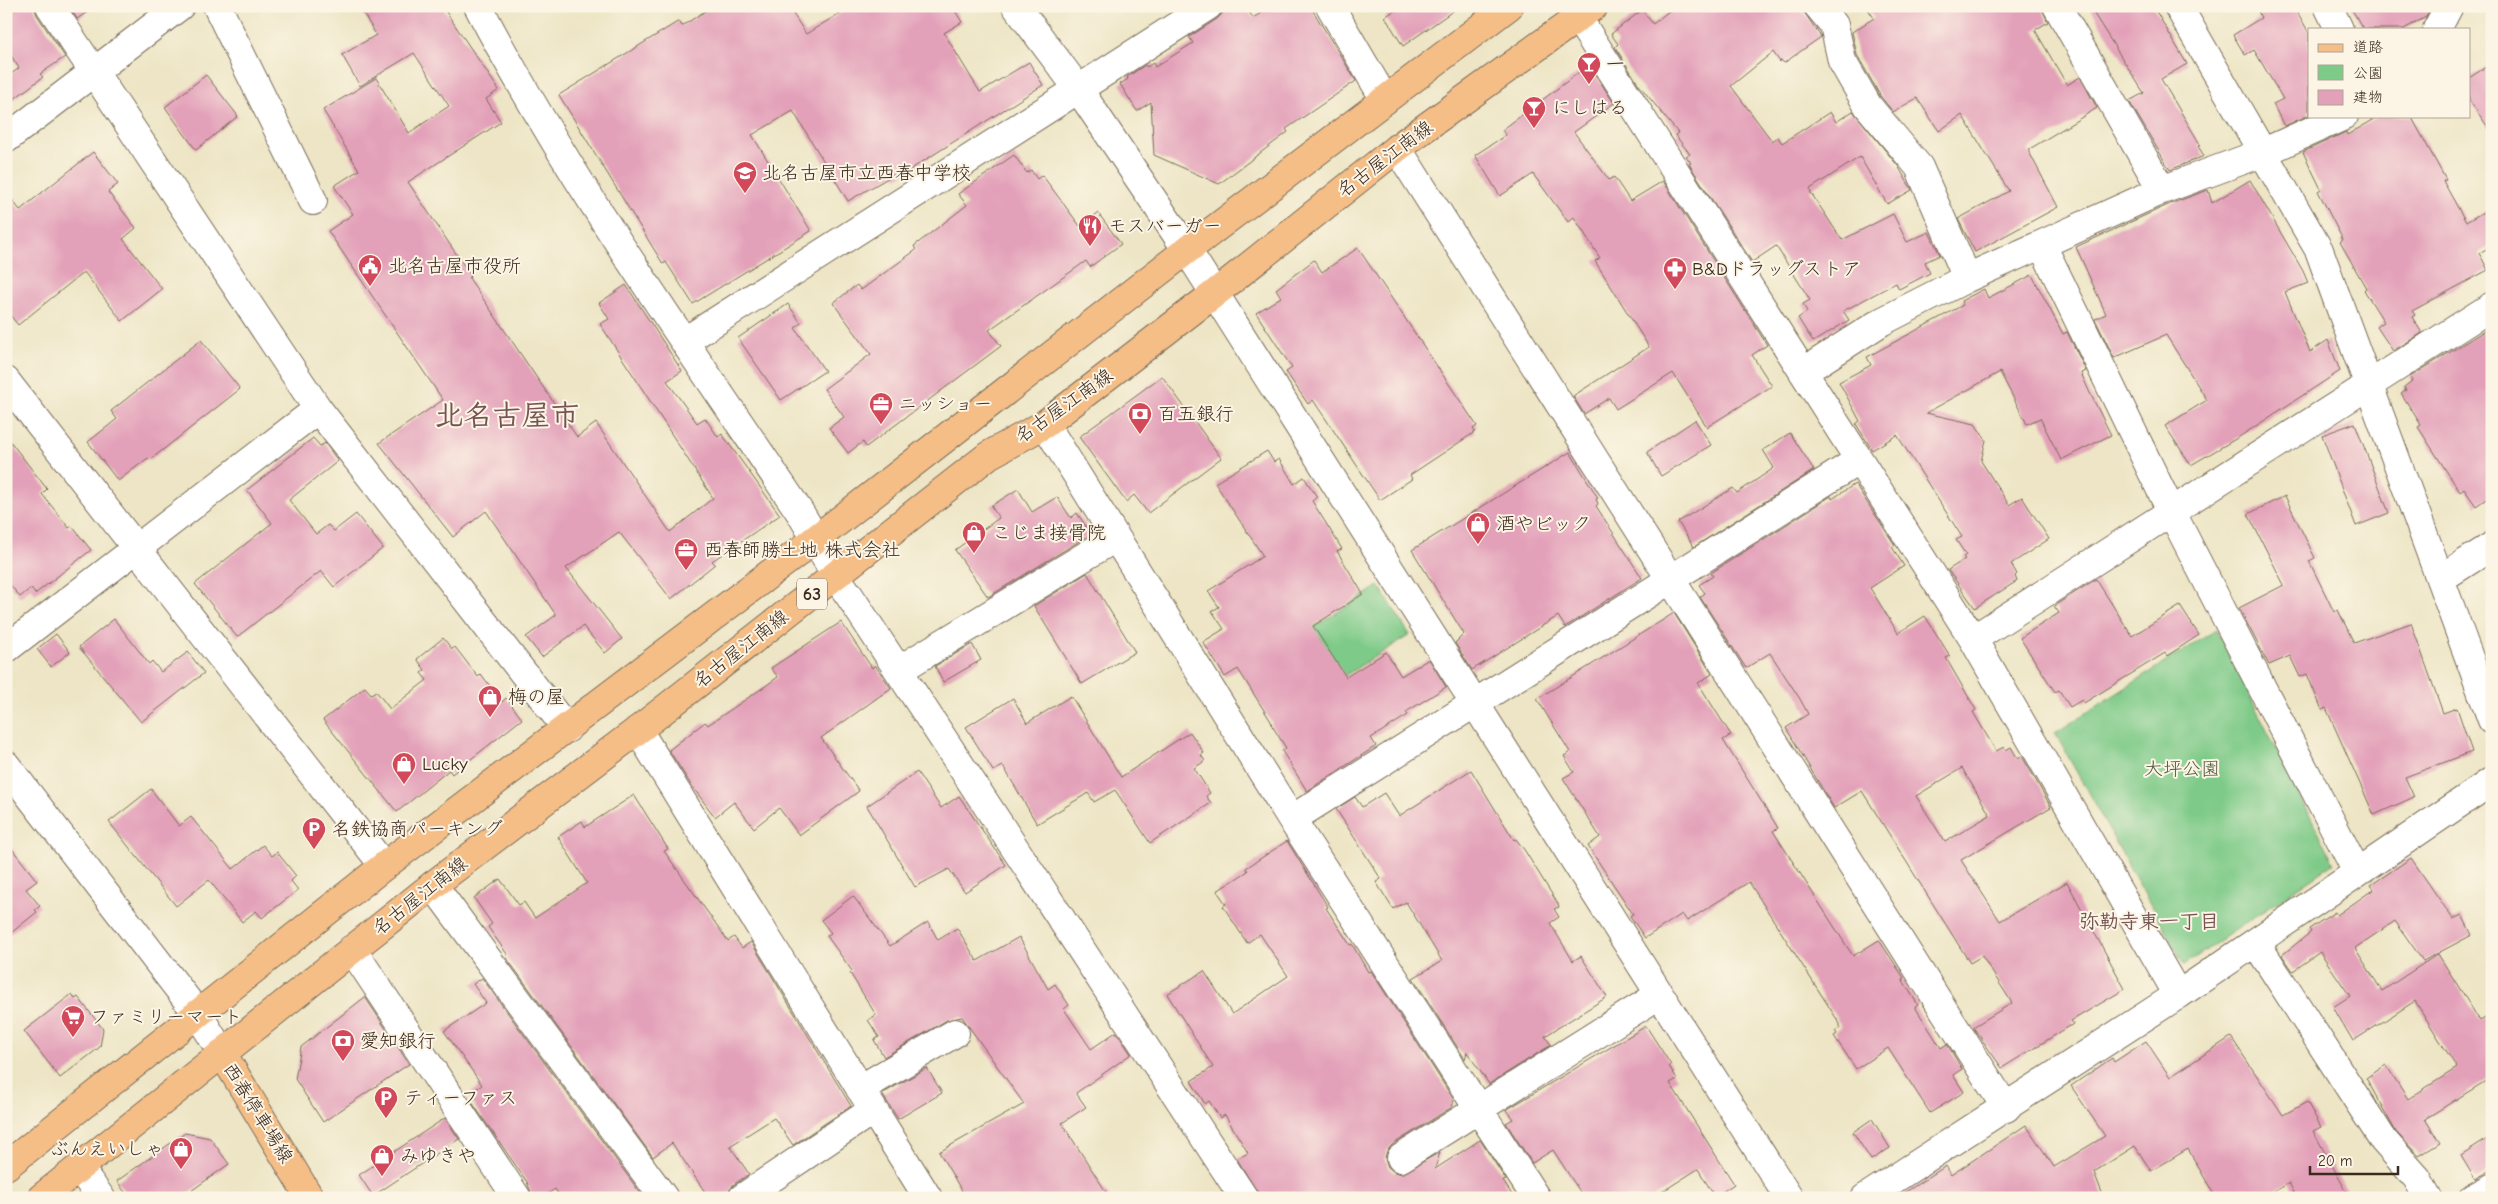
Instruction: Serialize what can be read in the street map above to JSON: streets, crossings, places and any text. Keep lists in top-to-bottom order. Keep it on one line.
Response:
{"streets":{"main road":["名古屋江南線","63","西春停車場線"]},"crossings":[["名古屋江南線","西春停車場線"]],"districts":["北名古屋市","弥勒寺東一丁目"],"parks":["大坪公園"],"places":{"bar":["一","にしはる"],"school or university":["北名古屋市立西春中学校"],"restaurant":["モスバーガー"],"public building":["北名古屋市役所"],"pharmacy":["B&Dドラッグストア"],"office":["ニッショー","西春師勝土地 株式会社"],"bank":["百五銀行","愛知銀行"],"shop":["酒やビック","こじま接骨院","梅の屋","Lucky","ぶんえいしゃ","みゆきや"],"parking":["名鉄協商パーキング","ティーファス"],"supermarket":["ファミリーマート"]},"legend":["道路","公園","建物"],"scale_bar":"20 m"}
